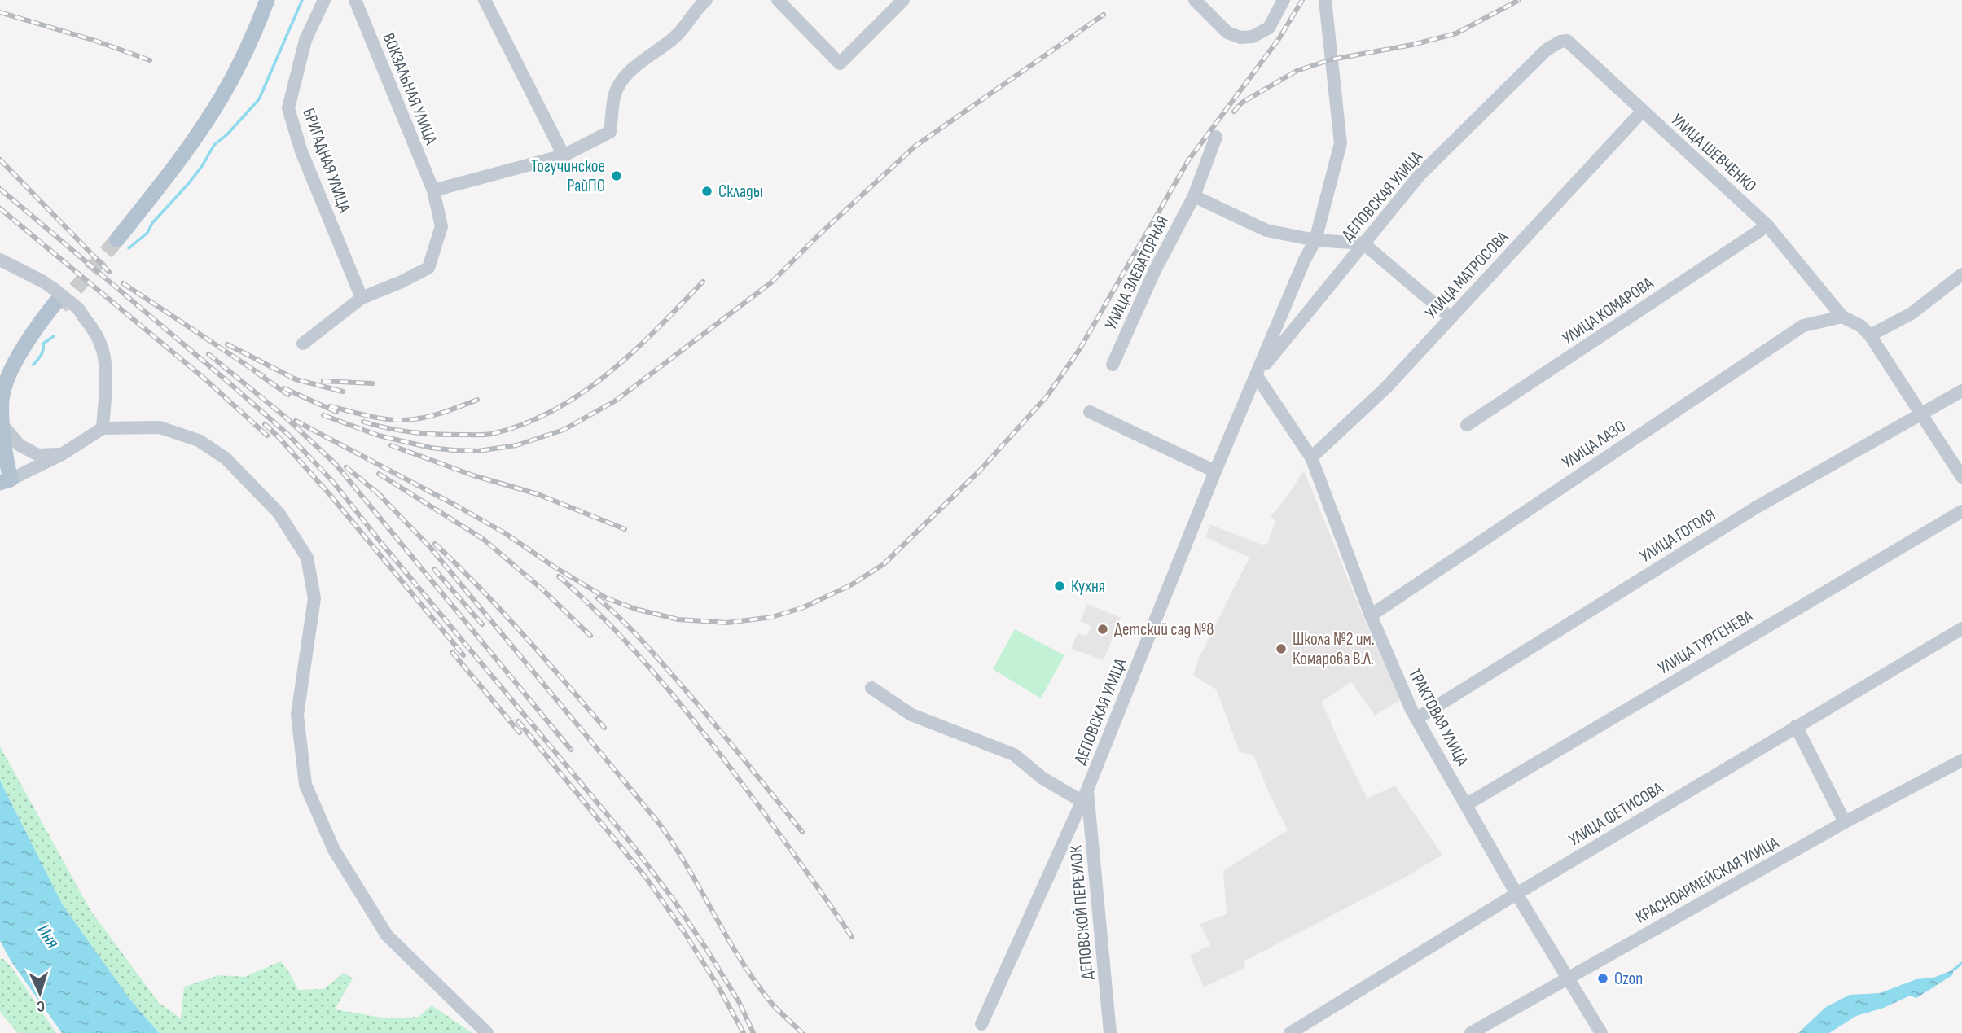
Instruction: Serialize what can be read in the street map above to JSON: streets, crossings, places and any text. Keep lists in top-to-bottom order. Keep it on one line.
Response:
{"streets":{"street":["ВОКЗАЛЬНАЯ УЛИЦА","УЛИЦА ШЕВЧЕНКО","БРИГАДНАЯ УЛИЦА","ДЕПОВСКАЯ УЛИЦА","УЛИЦА ЭЛЕВАТОРНАЯ","УЛИЦА МАТРОСОВА","УЛИЦА КОМАРОВА","УЛИЦА ЛАЗО","УЛИЦА ГОГОЛЯ","УЛИЦА ТУРГЕНЕВА","ТРАКТОВАЯ УЛИЦА","УЛИЦА ФЕТИСОВА","КРАСНОАРМЕЙСКАЯ УЛИЦА","ДЕПОВСКОЙ ПЕРЕУЛОК"]},"crossings":[["ВОКЗАЛЬНАЯ УЛИЦА","БРИГАДНАЯ УЛИЦА"],["УЛИЦА ШЕВЧЕНКО","ДЕПОВСКАЯ УЛИЦА"],["УЛИЦА ШЕВЧЕНКО","УЛИЦА МАТРОСОВА"],["УЛИЦА ШЕВЧЕНКО","УЛИЦА КОМАРОВА"],["УЛИЦА ШЕВЧЕНКО","УЛИЦА ЛАЗО"],["ДЕПОВСКАЯ УЛИЦА","ТРАКТОВАЯ УЛИЦА"],["ДЕПОВСКАЯ УЛИЦА","ДЕПОВСКОЙ ПЕРЕУЛОК"],["УЛИЦА МАТРОСОВА","ТРАКТОВАЯ УЛИЦА"],["УЛИЦА ЛАЗО","ТРАКТОВАЯ УЛИЦА"],["УЛИЦА ГОГОЛЯ","ТРАКТОВАЯ УЛИЦА"],["УЛИЦА ТУРГЕНЕВА","ТРАКТОВАЯ УЛИЦА"],["ТРАКТОВАЯ УЛИЦА","УЛИЦА ФЕТИСОВА"],["ТРАКТОВАЯ УЛИЦА","КРАСНОАРМЕЙСКАЯ УЛИЦА"]],"water":["Иня"],"places":["Тогучинское РайПО","Склады","Кухня","Детский сад №8","Школа №2 им. Комарова В.Л.","Ozon"],"north":"bottom"}
